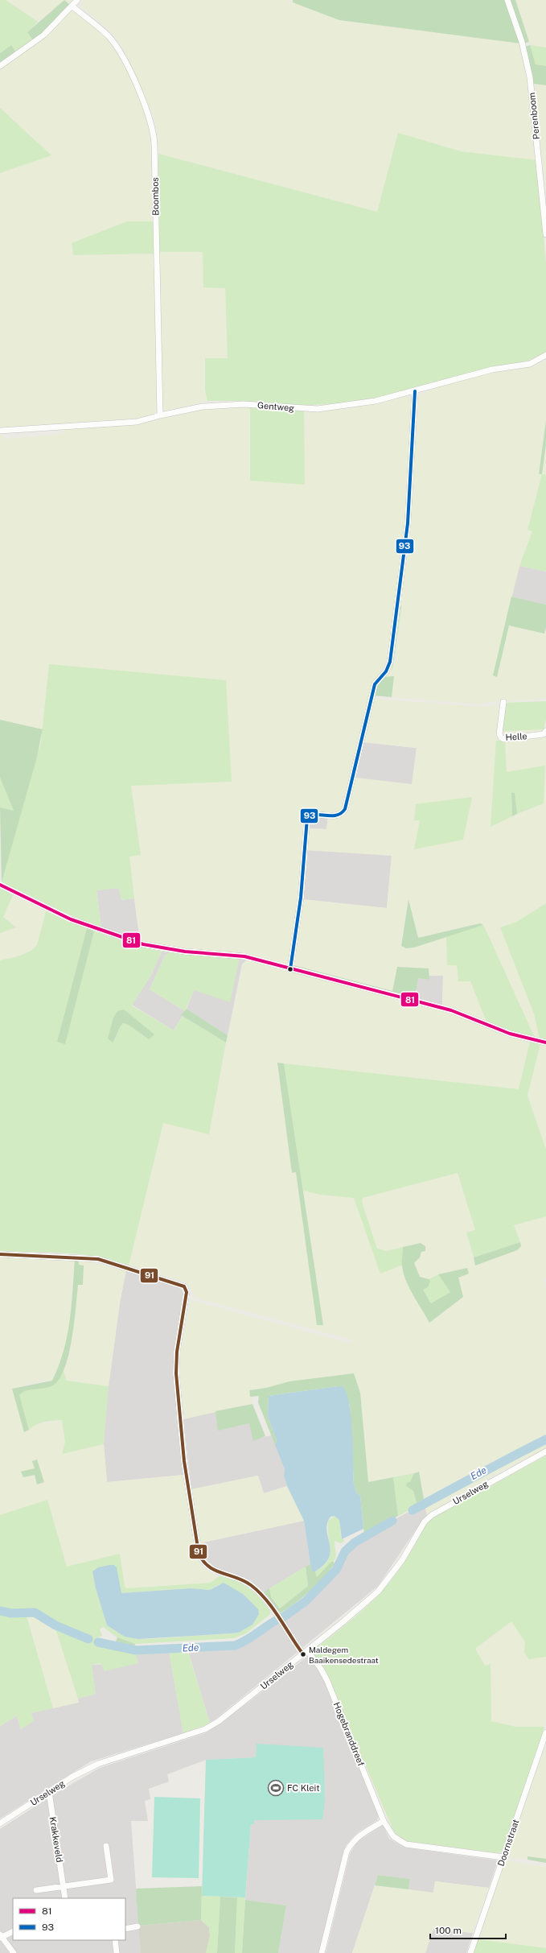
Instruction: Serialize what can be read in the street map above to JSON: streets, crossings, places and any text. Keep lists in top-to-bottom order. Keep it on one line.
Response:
{"streets":{"street":["Perenboom","Boombos","Gentweg","Helle","Urselweg","Hogebranddreef","Krakkeveld","Doornstraat"]},"crossings":[["Boombos","Gentweg"],["Urselweg","Hogebranddreef"],["Urselweg","Krakkeveld"],["Hogebranddreef","Doornstraat"]],"water":["Ede"],"places":{"other":["Maldegem Baaikensedestraat"],"sports":["FC Kleit"]},"lines":["transit line 93","transit line 81","transit line 91"],"legend":["81","93"],"scale_bar":"100 m"}
